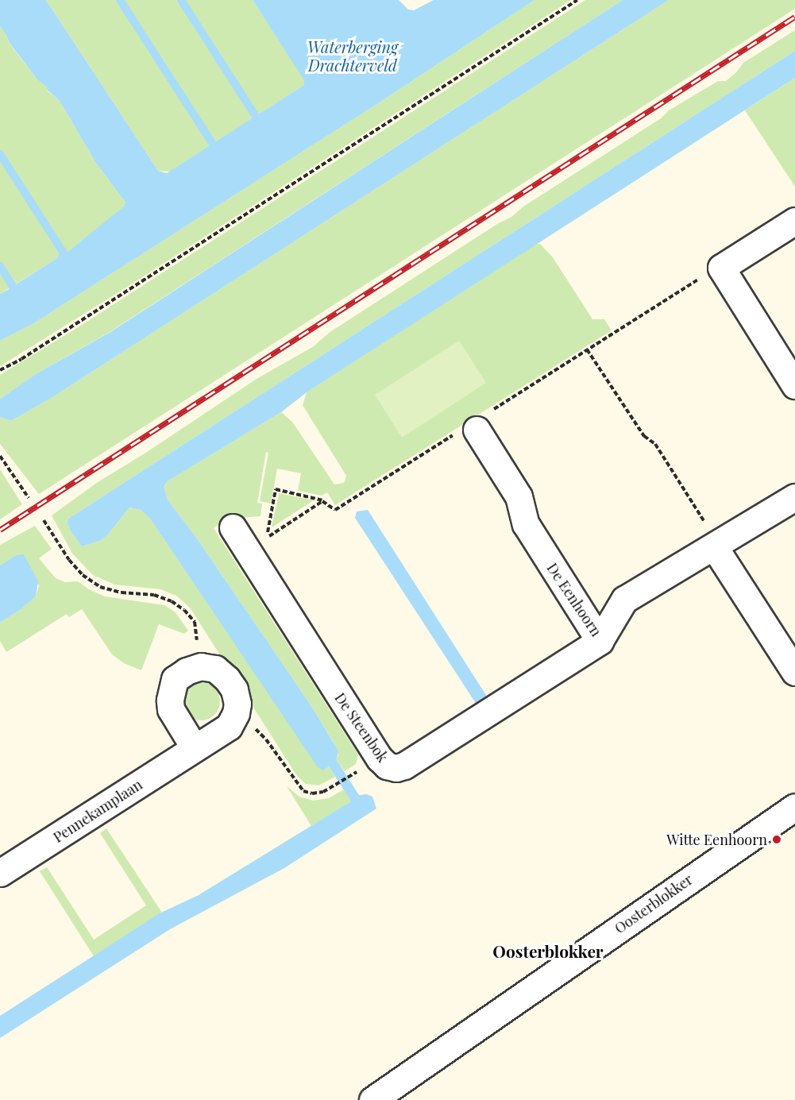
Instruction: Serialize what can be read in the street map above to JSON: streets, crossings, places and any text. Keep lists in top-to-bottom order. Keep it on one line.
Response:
{"streets":{"street":["De Eenhoorn","De Steenbok","Pennekamplaan","Oosterblokker"]},"crossings":[["De Eenhoorn","De Steenbok"]],"districts":["Oosterblokker"],"water":["Waterberging Drachterveld"],"places":["Witte Eenhoorn"]}
